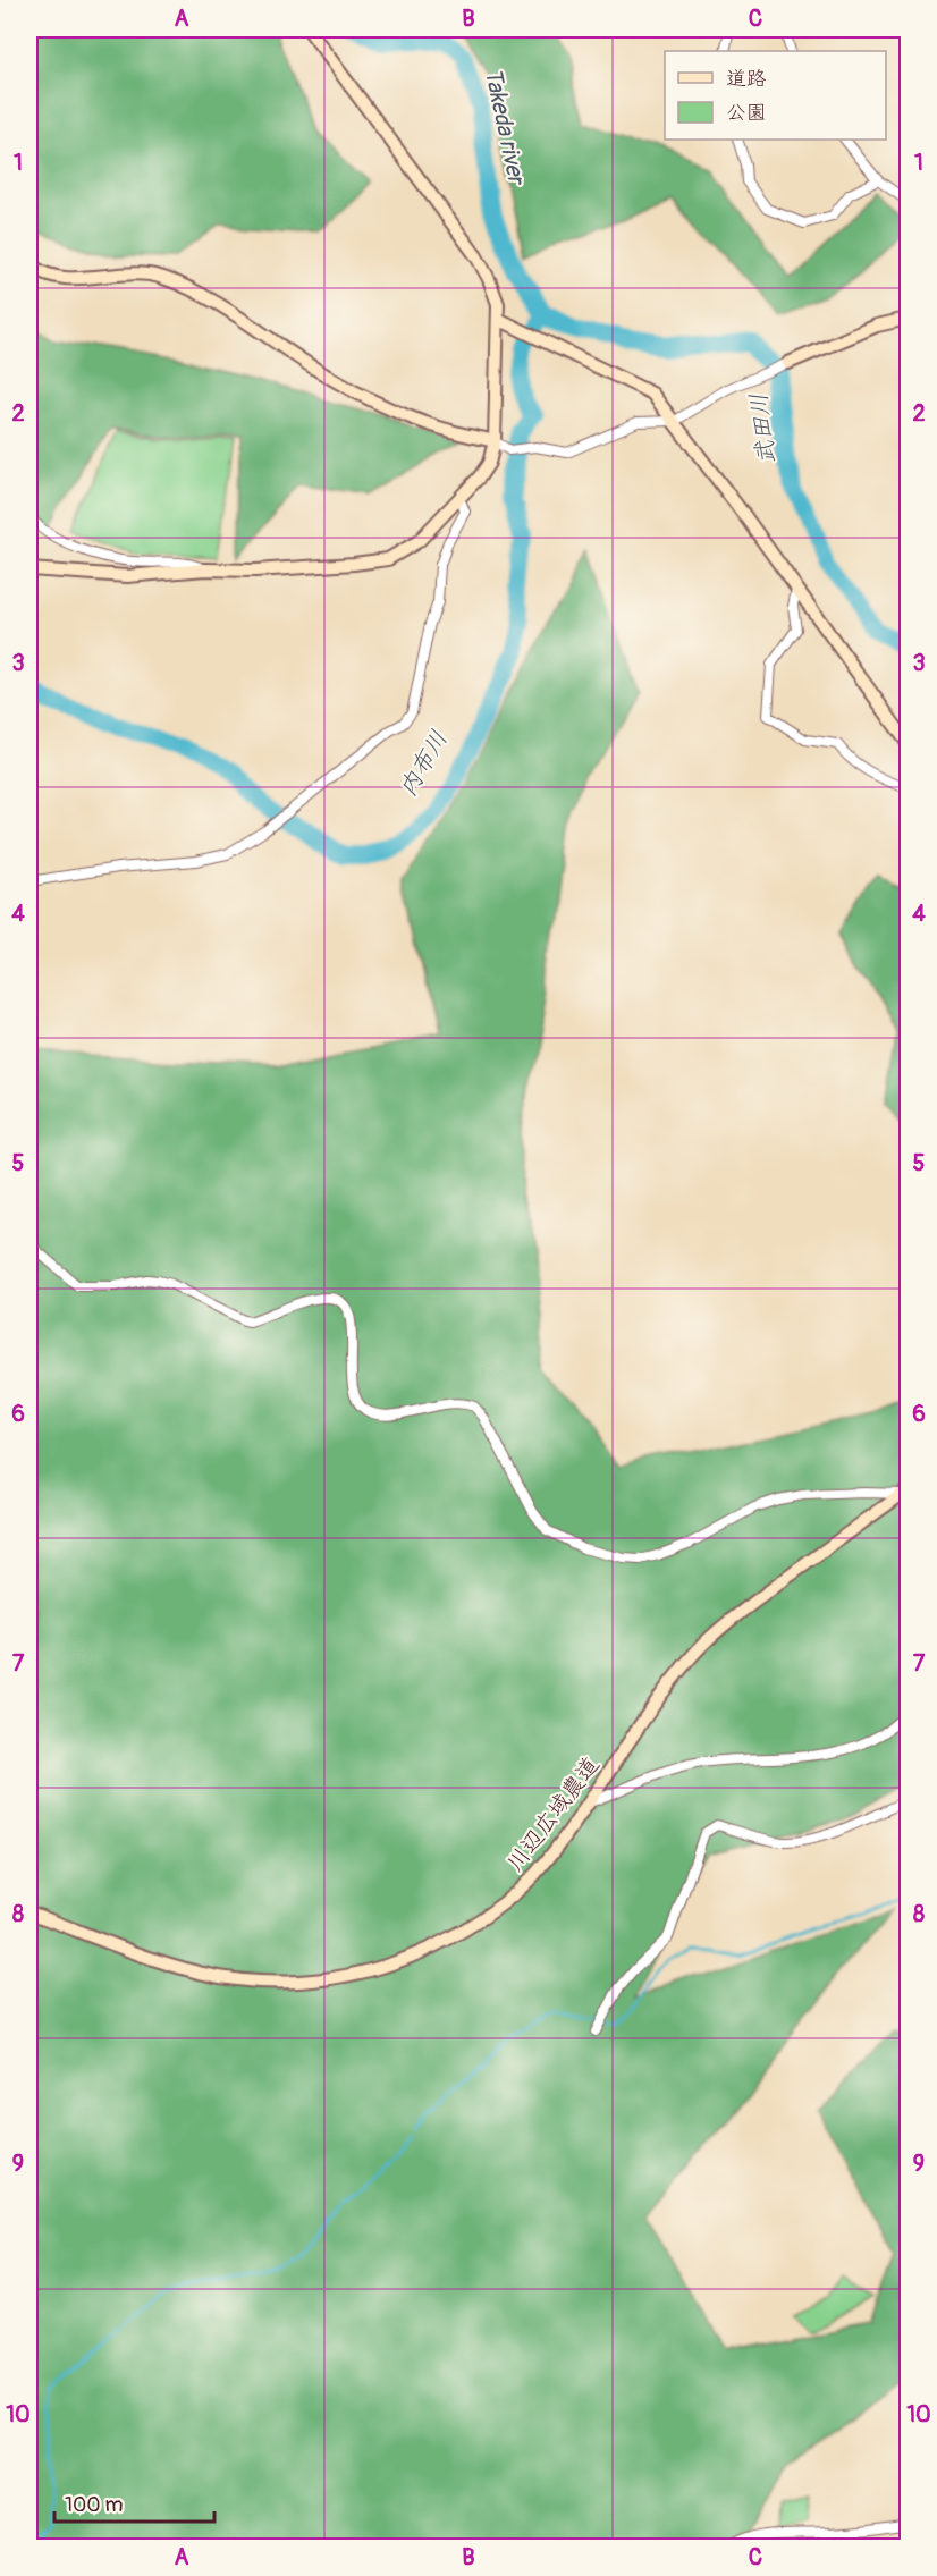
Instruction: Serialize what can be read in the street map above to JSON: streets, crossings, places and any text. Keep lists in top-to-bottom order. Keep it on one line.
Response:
{"streets":{"street":["川辺広域農道"]},"water":["Takeda river","武田川","内布川"],"legend":["道路","公園"],"scale_bar":"100 m","grid":{"columns":["A","B","C"],"rows":["1","2","3","4","5","6","7","8","9","10"]}}
